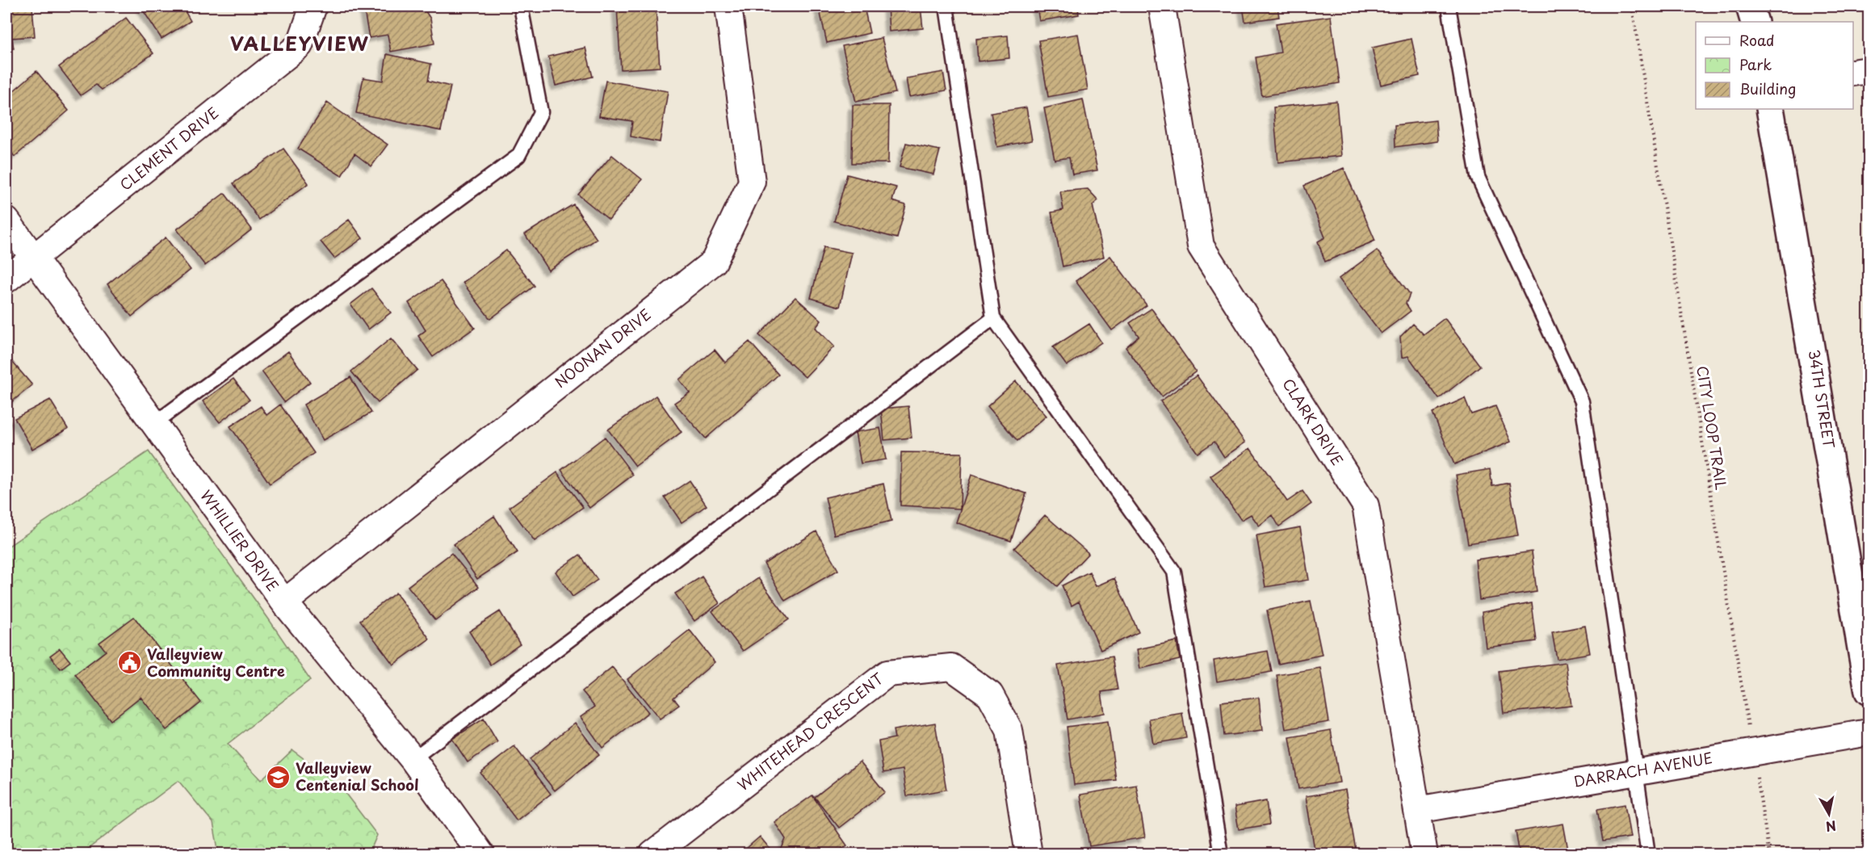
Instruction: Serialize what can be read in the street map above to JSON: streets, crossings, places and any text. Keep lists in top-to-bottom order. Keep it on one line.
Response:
{"streets":{"street":["CLEMENT DRIVE","NOONAN DRIVE","34TH STREET","CLARK DRIVE","WHILLIER DRIVE","WHITEHEAD CRESCENT","DARRACH AVENUE"],"path":["CITY LOOP TRAIL"]},"crossings":[["CLEMENT DRIVE","WHILLIER DRIVE"],["NOONAN DRIVE","WHILLIER DRIVE"],["CLARK DRIVE","DARRACH AVENUE"],["CITY LOOP TRAIL","DARRACH AVENUE"]],"districts":["VALLEYVIEW"],"places":{"public building":["Valleyview Community Centre"],"school or university":["Valleyview Centenial School"]},"legend":["Road","Park","Building"],"north":"bottom"}
